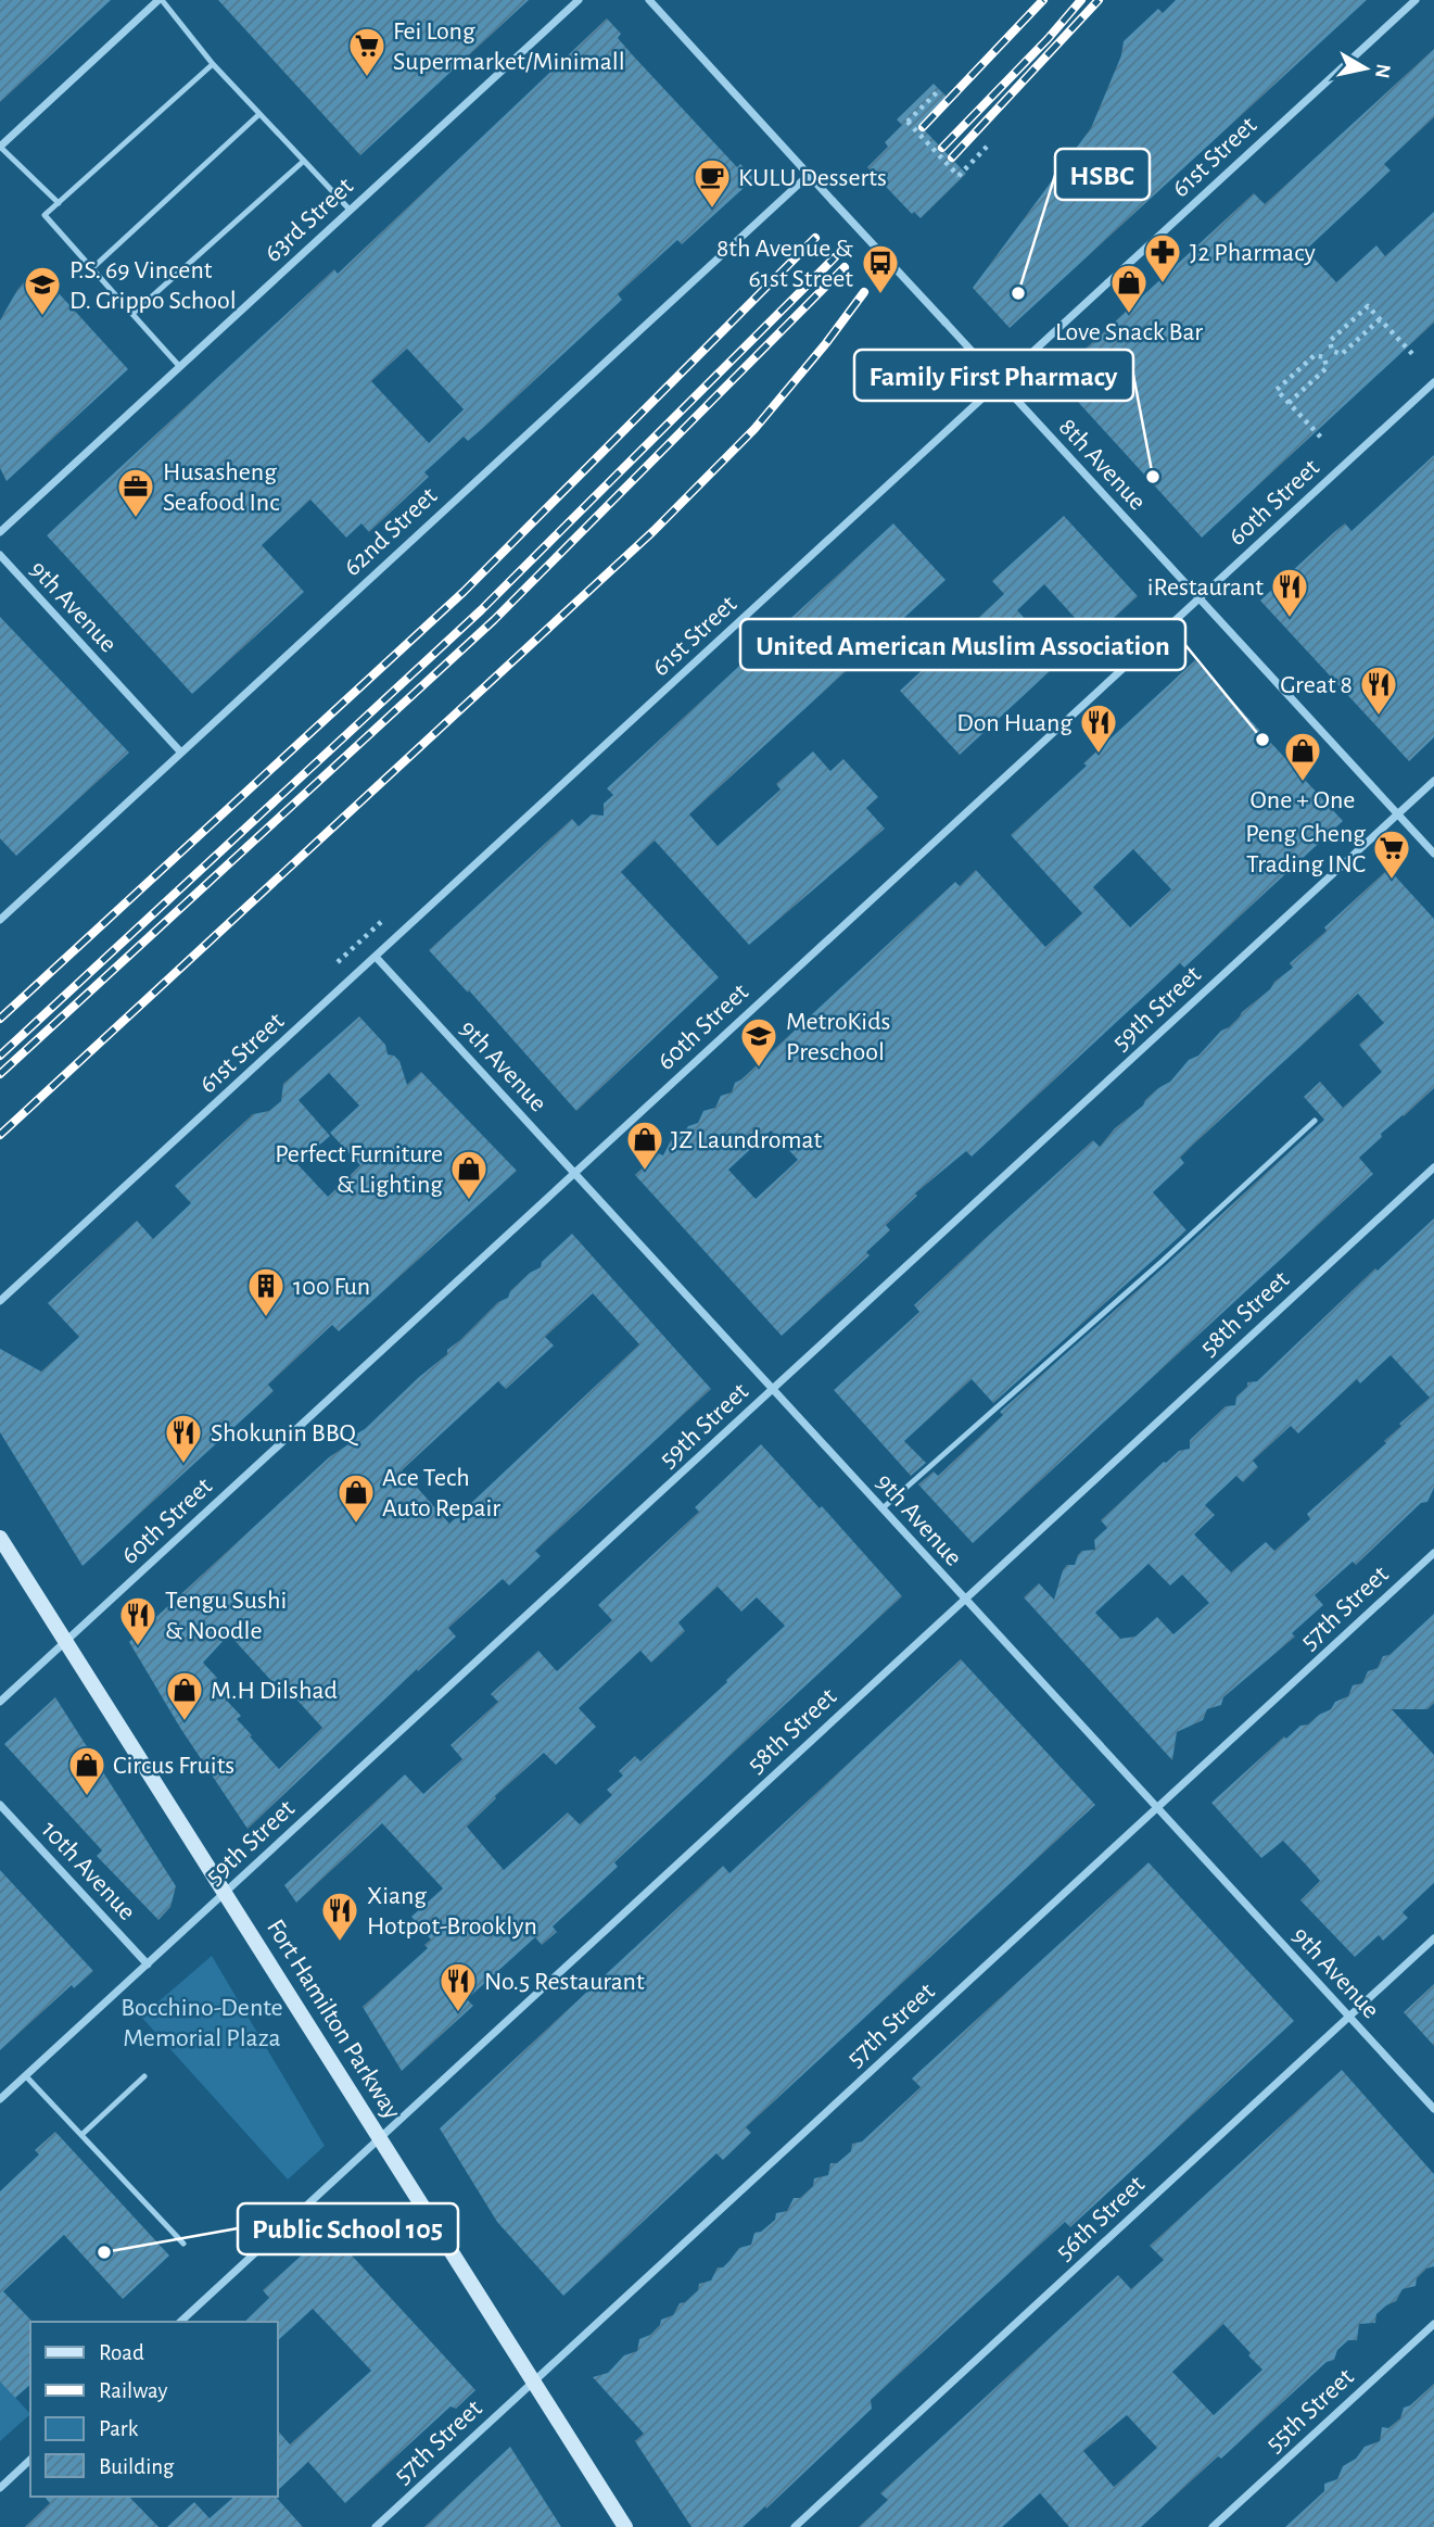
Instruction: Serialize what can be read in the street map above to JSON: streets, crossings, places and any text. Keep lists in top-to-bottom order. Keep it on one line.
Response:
{"streets":{"main road":["Fort Hamilton Parkway"],"street":["61st Street","63rd Street","8th Avenue","60th Street","62nd Street","9th Avenue","59th Street","58th Street","57th Street","10th Avenue","56th Street","55th Street"]},"crossings":[["61st Street","8th Avenue"],["61st Street","9th Avenue"],["8th Avenue","60th Street"],["8th Avenue","62nd Street"],["8th Avenue","59th Street"],["60th Street","9th Avenue"],["60th Street","Fort Hamilton Parkway"],["62nd Street","9th Avenue"],["9th Avenue","59th Street"],["9th Avenue","58th Street"],["9th Avenue","57th Street"],["9th Avenue","56th Street"],["59th Street","10th Avenue"],["59th Street","Fort Hamilton Parkway"],["58th Street","Fort Hamilton Parkway"],["57th Street","Fort Hamilton Parkway"]],"parks":["Bocchino-Dente Memorial Plaza"],"places":{"supermarket":["Fei Long Supermarket/Minimall","Peng Cheng Trading INC"],"cafe":["KULU Desserts"],"pharmacy":["J2 Pharmacy"],"other":["HSBC","Family First Pharmacy","United American Muslim Association","Public School 105"],"bus stop":["8th Avenue & 61st Street"],"shop":["Love Snack Bar","One + One","JZ Laundromat","Perfect Furniture & Lighting","Ace Tech Auto Repair","M.H Dilshad","Circus Fruits"],"school or university":["P.S. 69 Vincent D. Grippo School","MetroKids Preschool"],"office":["Husasheng Seafood Inc"],"restaurant":["iRestaurant","Great 8","Don Huang","Shokunin BBQ","Tengu Sushi & Noodle","Xiang Hotpot-Brooklyn","No.5 Restaurant"],"building":["100 Fun"]},"legend":["Road","Railway","Park","Building"],"north":"right"}
